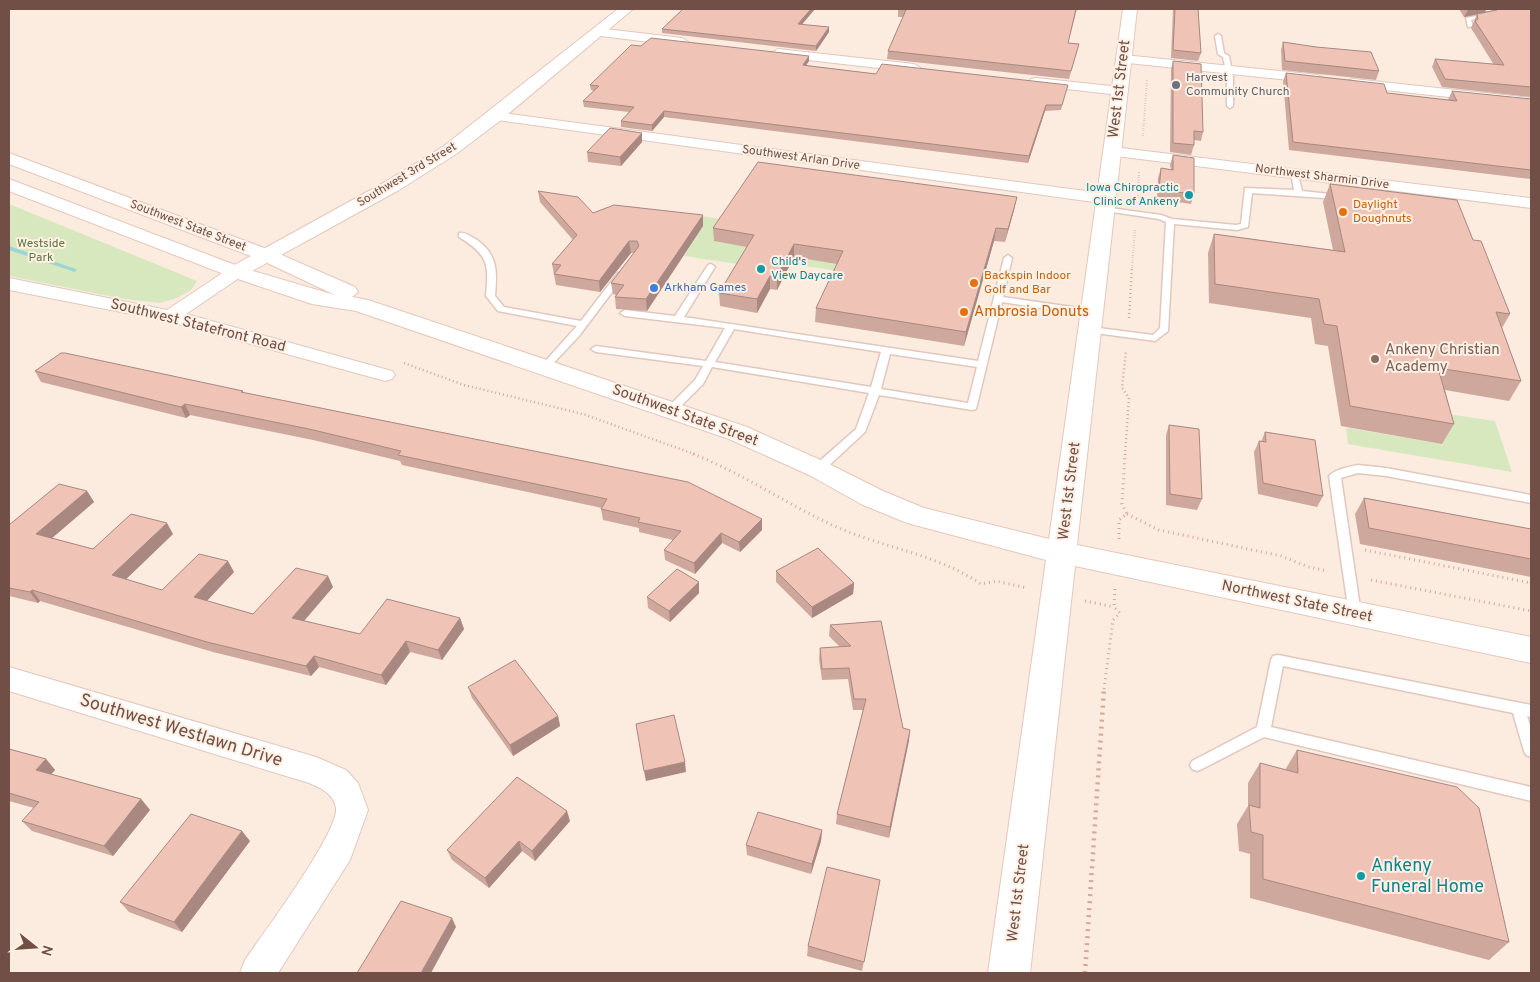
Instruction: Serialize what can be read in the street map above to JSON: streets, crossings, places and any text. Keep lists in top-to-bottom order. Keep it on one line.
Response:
{"streets":{"main road":["West 1st Street","Southwest 3rd Street","Southwest State Street","Northwest State Street"],"street":["Southwest Arlan Drive","Northwest Sharmin Drive","Southwest Statefront Road","Southwest Westlawn Drive"]},"crossings":[["West 1st Street","Southwest Arlan Drive"],["West 1st Street","Northwest Sharmin Drive"],["West 1st Street","Southwest State Street"],["West 1st Street","Northwest State Street"],["Southwest Arlan Drive","Southwest 3rd Street"],["Southwest 3rd Street","Southwest State Street"],["Southwest 3rd Street","Southwest Statefront Road"],["Southwest State Street","Northwest State Street"]],"parks":["Westside Park"],"places":["Harvest Community Church","Iowa Chiropractic Clinic of Ankeny","Daylight Doughnuts","Child's View Daycare","Backspin Indoor Golf and Bar","Arkham Games","Ambrosia Donuts","Ankeny Christian Academy","Ankeny Funeral Home"],"north":"right"}
